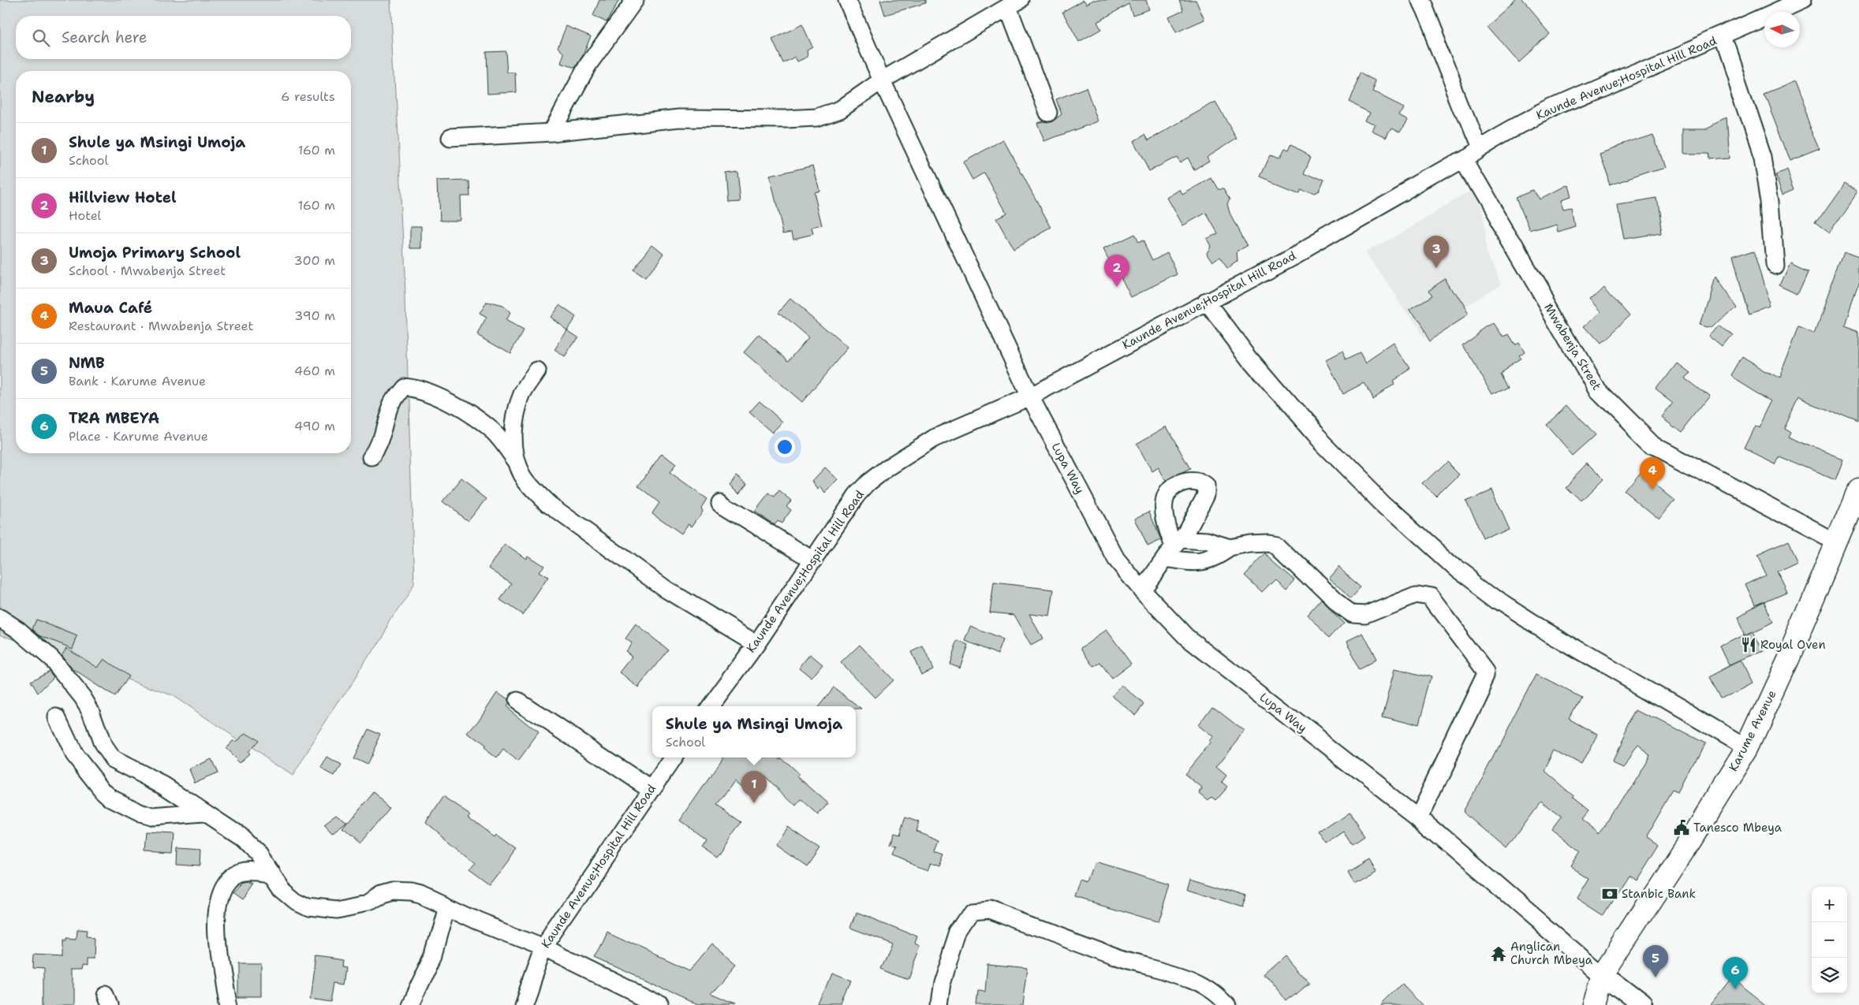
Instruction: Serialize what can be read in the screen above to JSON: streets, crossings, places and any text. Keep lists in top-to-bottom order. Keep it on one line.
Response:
{"streets":{"main road":["Karume Avenue"],"street":["Kaunde Avenue;Hospital Hill Road","Mwabenja Street","Lupa Way"]},"crossings":[["Kaunde Avenue;Hospital Hill Road","Mwabenja Street"],["Kaunde Avenue;Hospital Hill Road","Lupa Way"],["Mwabenja Street","Karume Avenue"],["Lupa Way","Karume Avenue"]],"places":{"restaurant":["Royal Oven"],"public building":["Tanesco Mbeya"],"bank":["Stanbic Bank"],"temple":["Anglican Church Mbeya"]},"north":"left","page":{"search":"Search here","heading":["Nearby","6 results"],"list":[{"mark":"1","name":"Shule ya Msingi Umoja","note":"School","value":"160 m"},{"mark":"2","name":"Hillview Hotel","note":"Hotel","value":"160 m"},{"mark":"3","name":"Umoja Primary School","note":"School · Mwabenja Street","value":"300 m"},{"mark":"4","name":"Maua Café","note":"Restaurant · Mwabenja Street","value":"390 m"},{"mark":"5","name":"NMB","note":"Bank · Karume Avenue","value":"460 m"},{"mark":"6","name":"TRA MBEYA","note":"Place · Karume Avenue","value":"490 m"}],"pins":["3","2","4","1","5","6"],"popup":["Shule ya Msingi Umoja","School"],"map_buttons":["+","−"]}}
